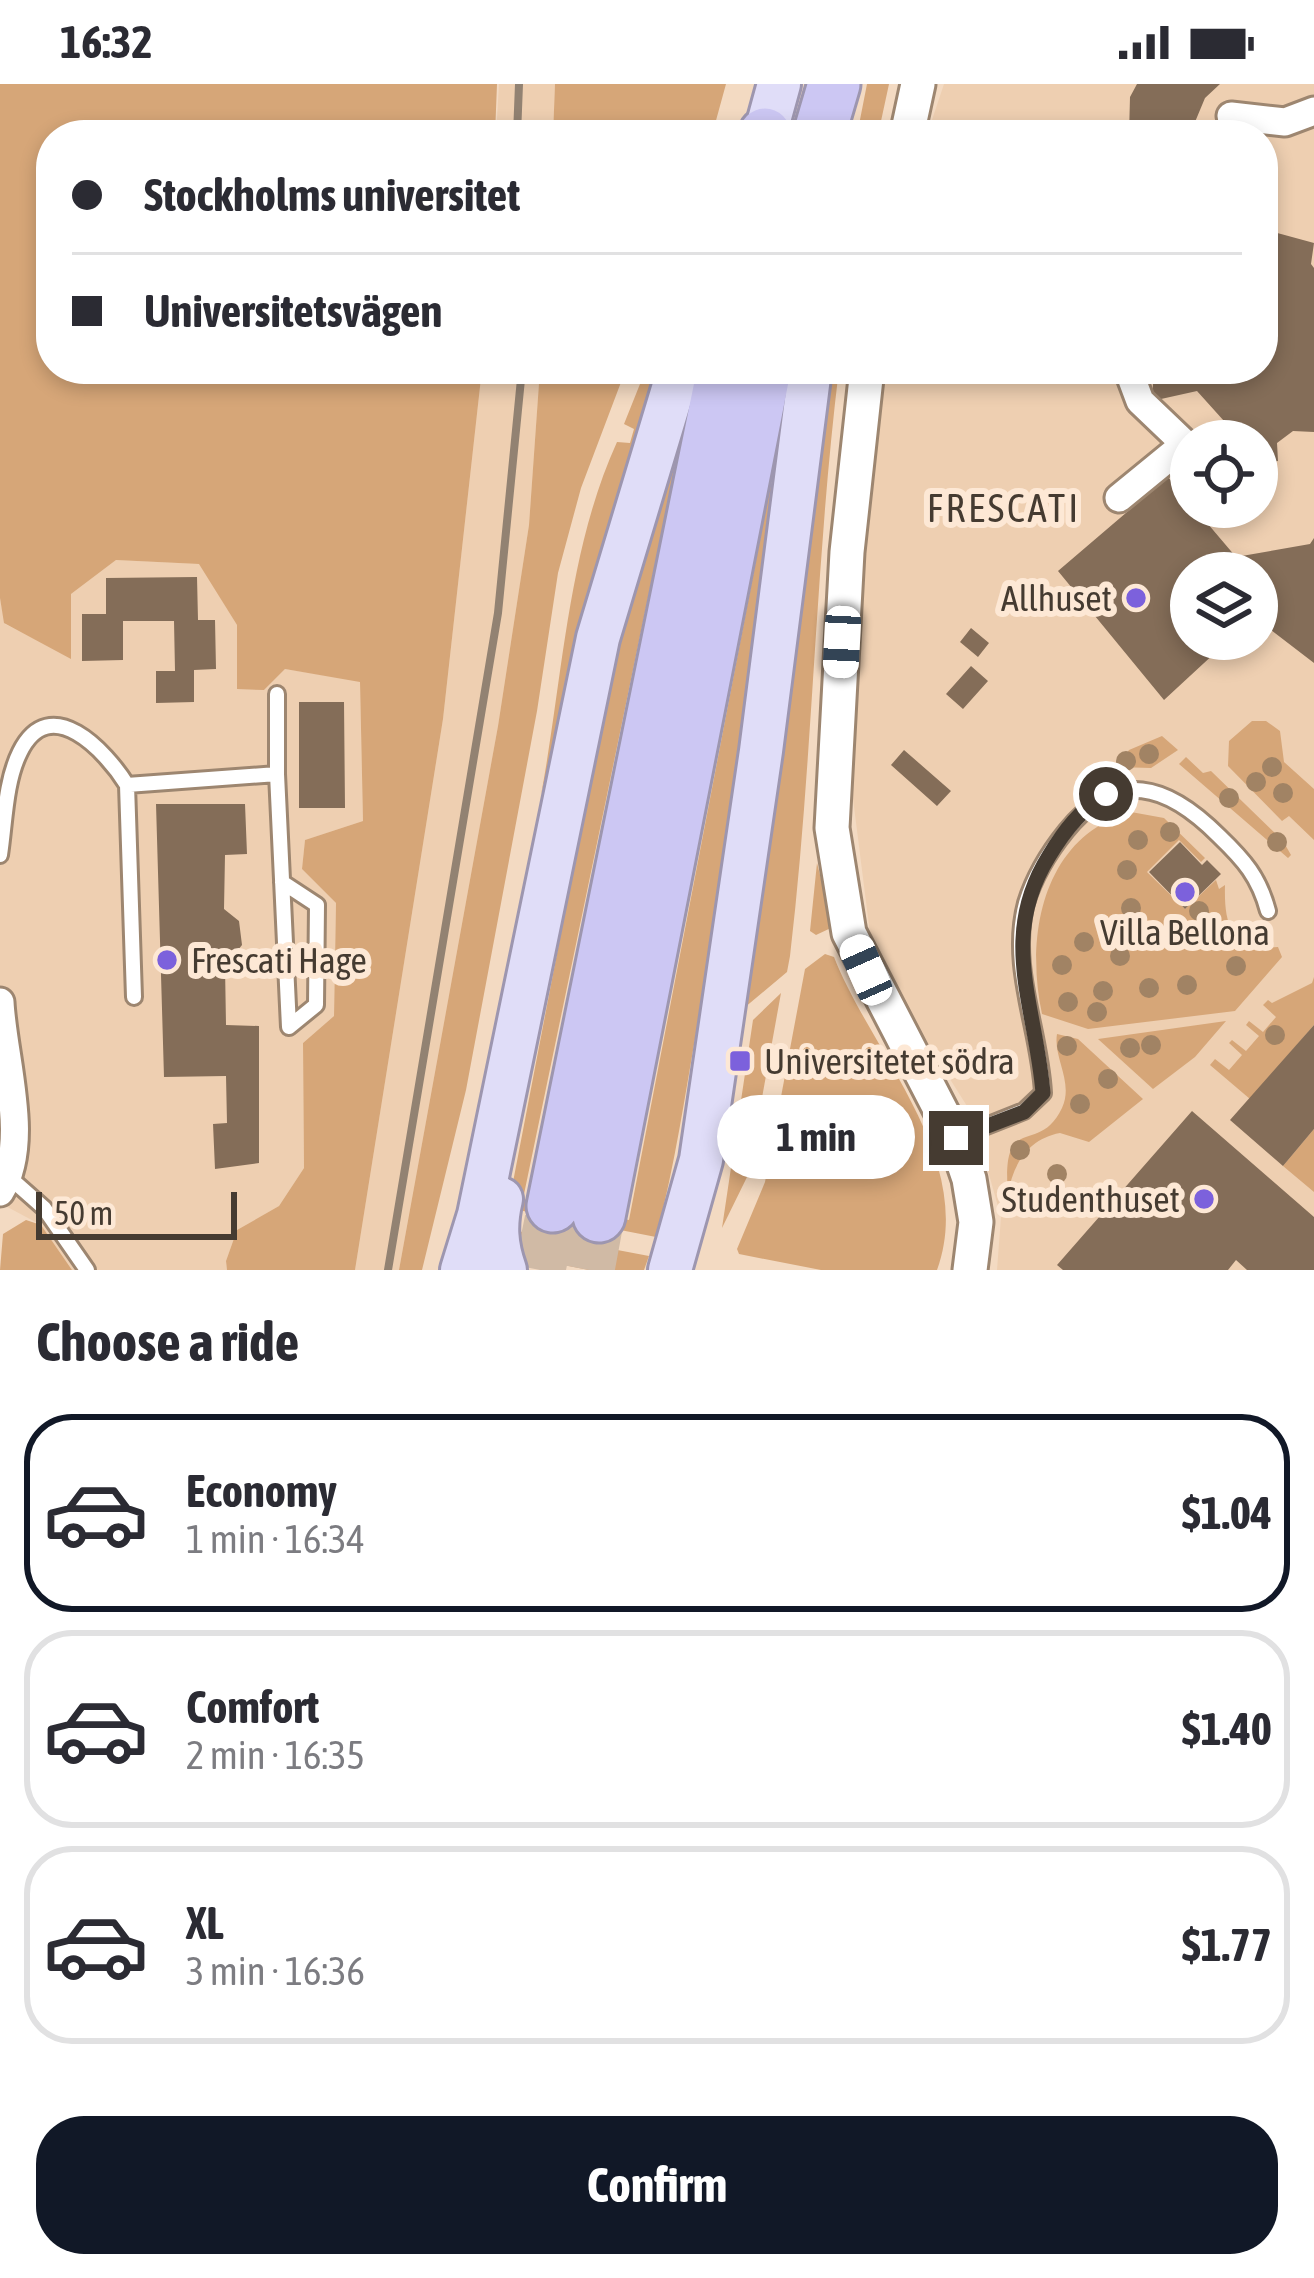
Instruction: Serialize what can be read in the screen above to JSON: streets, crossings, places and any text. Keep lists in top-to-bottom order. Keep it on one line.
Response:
{"districts":["FRESCATI"],"places":{"other":["Allhuset","Villa Bellona","Frescati Hage","Studenthuset"],"transit":["Universitetet södra"]},"scale_bar":"50 m","page":{"status":"16:32","banner":["Stockholms universitet","Universitetsvägen"],"bubble":"1 min","scale":"50 m","heading":"Choose a ride","list":[{"name":"Economy","note":"1 min · 16:34","value":"$1.04"},{"name":"Comfort","note":"2 min · 16:35","value":"$1.40"},{"name":"XL","note":"3 min · 16:36","value":"$1.77"}],"buttons":"Confirm"}}
